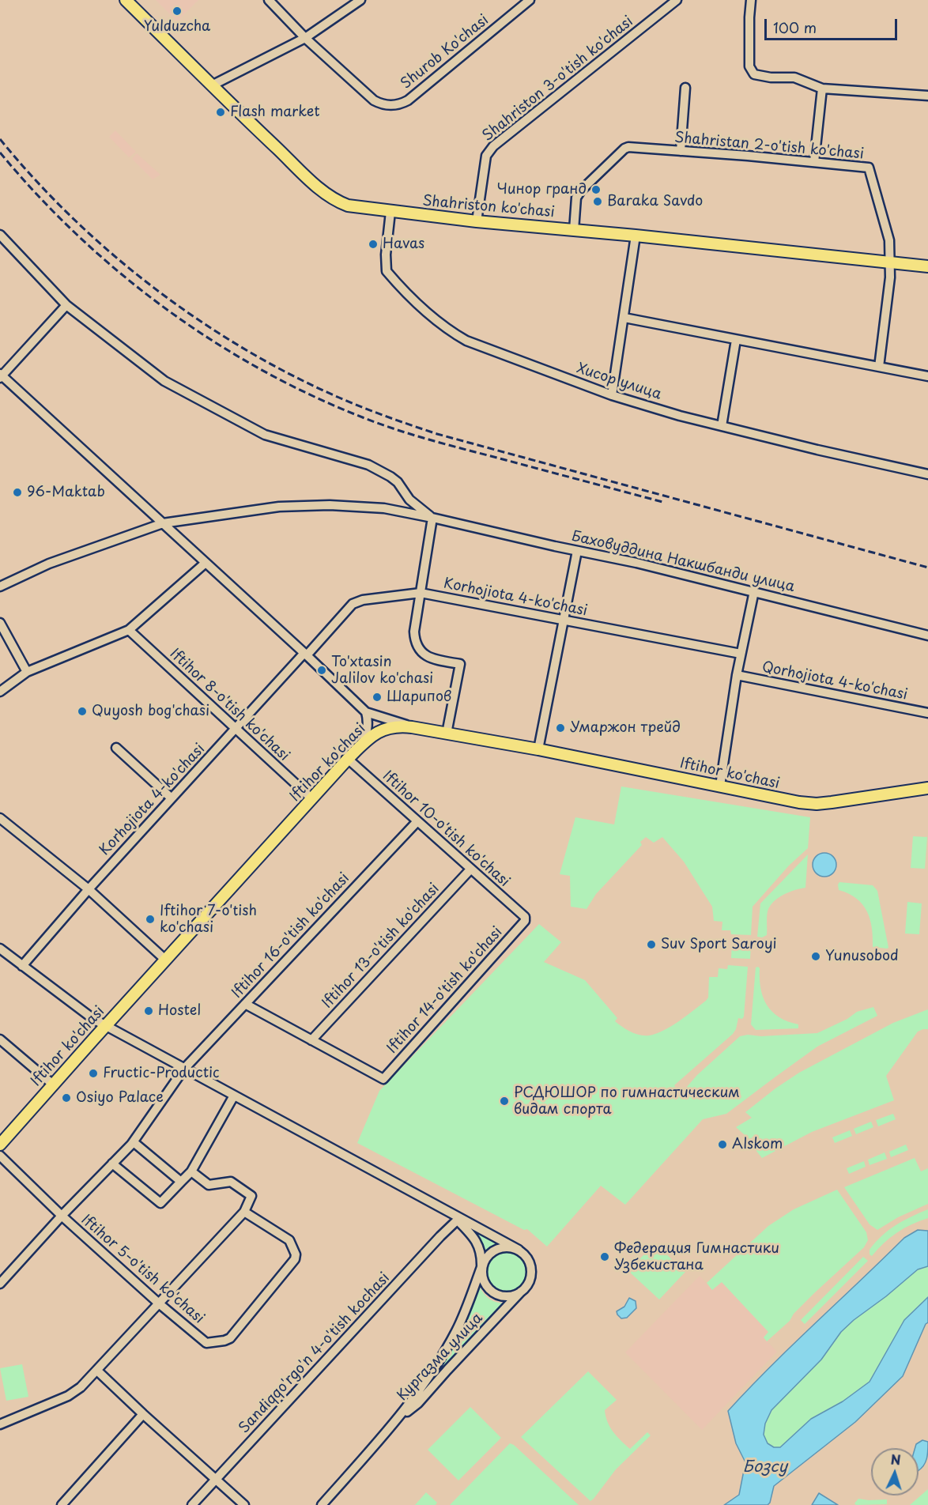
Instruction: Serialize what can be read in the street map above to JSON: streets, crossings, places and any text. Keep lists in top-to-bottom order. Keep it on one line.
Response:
{"streets":{"main road":["Shahriston ko'chasi","Iftihor ko'chasi"],"street":["Shurob Ko'chasi","Shahriston 3-o'tish ko'chasi","Shahristan 2-o'tish ko'chasi","Хисор улица","Баховуддина Накшбанди улица","Korhojiota 4-ko'chasi","Qorhojiota 4-ko'chasi","Iftihor 8-o'tish ko'chasi","Iftihor 10-o'tish ko'chasi","Iftihor 16-o'tish ko'chasi","Iftihor 13-o'tish ko'chasi","Iftihor 14-o'tish ko'chasi","Iftihor 5-o'tish ko'chasi","Sandiqqo'rgo'n 4-o'tish kochasi","Кургазма улица"]},"crossings":[["Shahriston 3-o'tish ko'chasi","Shahriston ko'chasi"],["Shahristan 2-o'tish ko'chasi","Shahriston ko'chasi"],["Shahriston ko'chasi","Хисор улица"],["Korhojiota 4-ko'chasi","Iftihor 8-o'tish ko'chasi"],["Iftihor 8-o'tish ko'chasi","Iftihor ko'chasi"],["Iftihor ko'chasi","Iftihor 10-o'tish ko'chasi"],["Iftihor 10-o'tish ko'chasi","Iftihor 16-o'tish ko'chasi"],["Iftihor 10-o'tish ko'chasi","Iftihor 13-o'tish ko'chasi"],["Iftihor 10-o'tish ko'chasi","Iftihor 14-o'tish ko'chasi"],["Iftihor 13-o'tish ko'chasi","Iftihor 14-o'tish ko'chasi"]],"water":["Бозсу"],"places":["Yulduzcha","Flash market","Чинор гранд","Baraka Savdo","Havas","96-Maktab","To'xtasin Jalilov ko'chasi","Шарипов","Quyosh bog'chasi","Умаржон трейд","Iftihor 7-o'tish ko'chasi","Suv Sport Saroyi","Yunusobod","Hostel","Fructic-Productic","Osiyo Palace","РСДЮШОР по гимнастическим видам спорта","Alskom","Федерация Гимнастики Узбекистана"],"scale_bar":"100 m","north":"top"}
